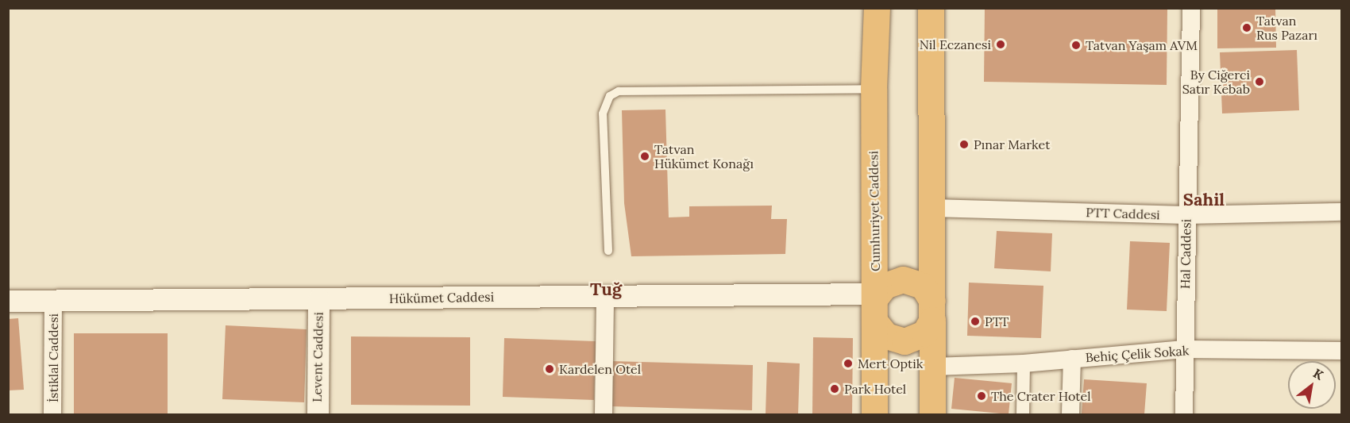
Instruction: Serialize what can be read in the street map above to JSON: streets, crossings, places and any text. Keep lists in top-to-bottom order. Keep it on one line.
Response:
{"streets":{"highway":["Cumhuriyet Caddesi"],"street":["PTT Caddesi","Hal Caddesi","Hükümet Caddesi","Behiç Çelik Sokak","Levent Caddesi","İstiklal Caddesi"]},"crossings":[["Cumhuriyet Caddesi","Hükümet Caddesi"],["PTT Caddesi","Hal Caddesi"],["Hal Caddesi","Behiç Çelik Sokak"],["Hükümet Caddesi","Levent Caddesi"],["Hükümet Caddesi","İstiklal Caddesi"]],"districts":["Sahil","Tuğ"],"places":["Tatvan Rus Pazarı","Nil Eczanesi","Tatvan Yaşam AVM","By Ciğerci Satır Kebab","Pınar Market","Tatvan Hükümet Konağı","PTT","Mert Optik","Kardelen Otel","Park Hotel","The Crater Hotel"],"north":"top right"}
